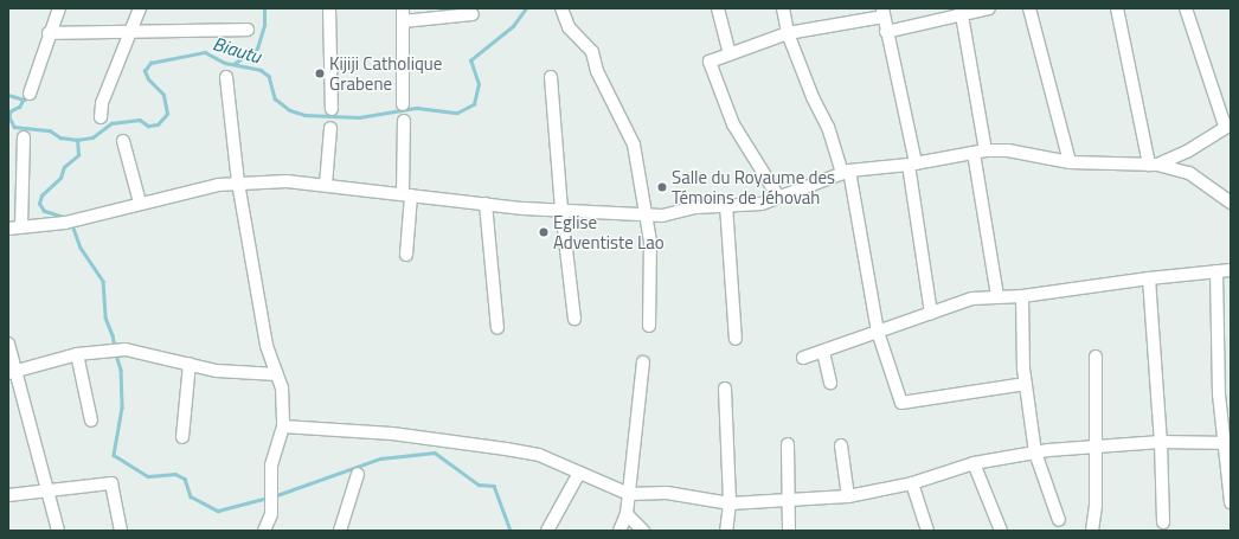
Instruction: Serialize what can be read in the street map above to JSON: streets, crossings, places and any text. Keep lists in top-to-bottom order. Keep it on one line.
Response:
{"water":["Biautu"],"places":["Kijiji Catholique Grabene","Salle du Royaume des Témoins de Jéhovah","Eglise Adventiste Lao"]}
